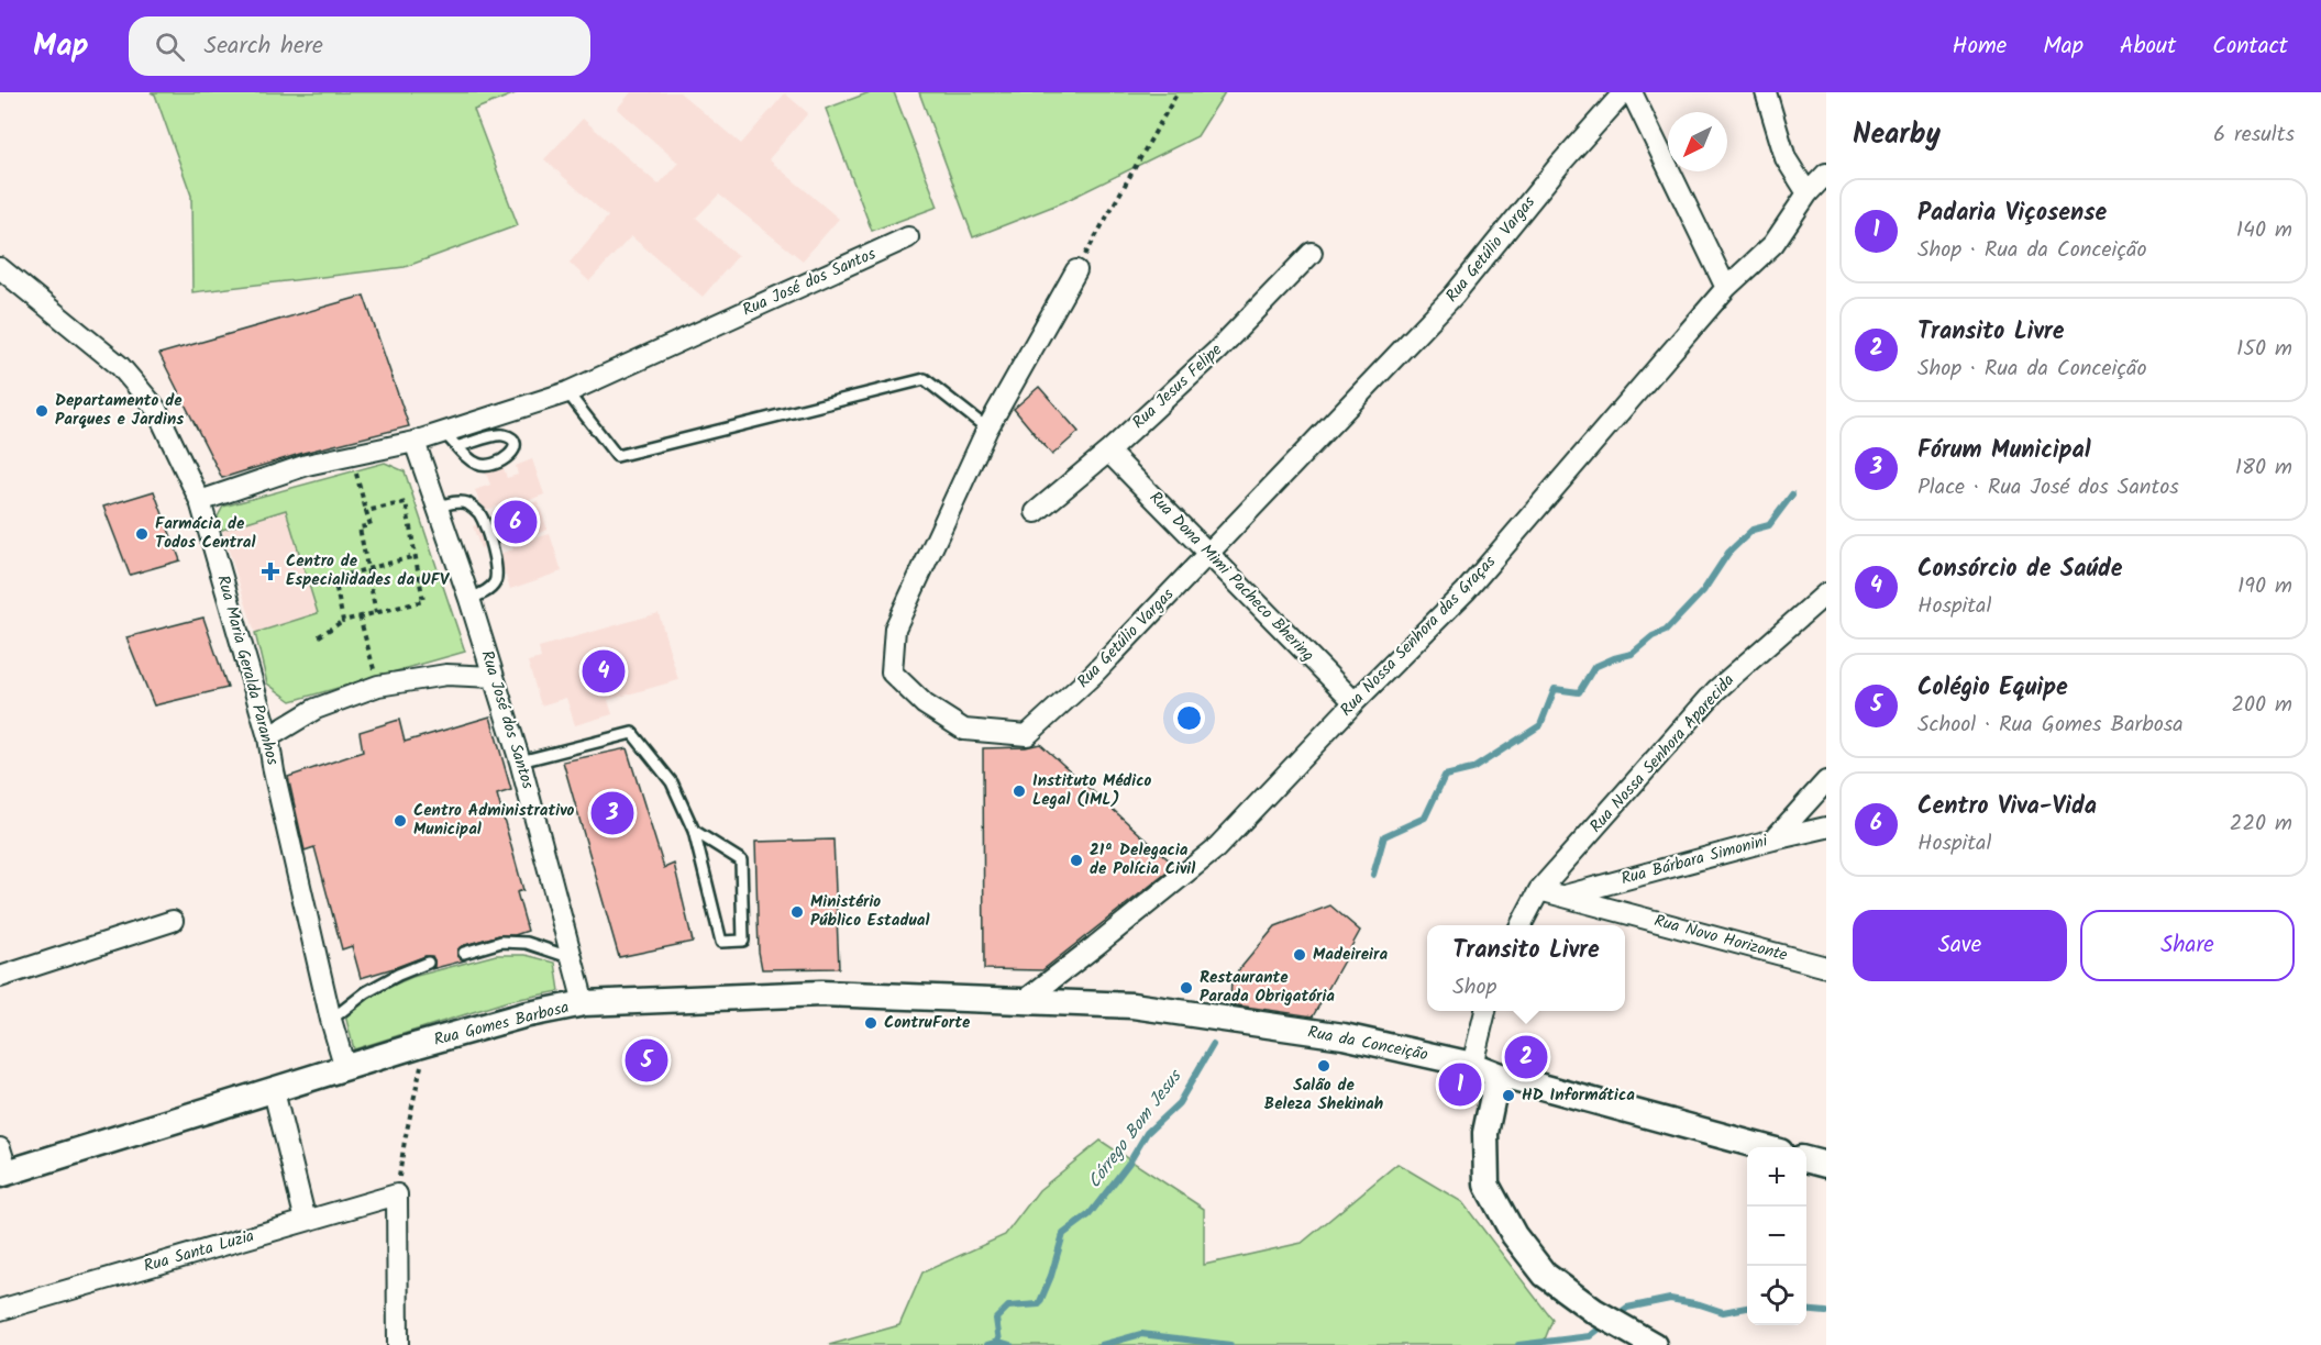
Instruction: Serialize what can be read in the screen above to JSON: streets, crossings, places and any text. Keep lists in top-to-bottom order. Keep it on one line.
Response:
{"streets":{"street":["Rua Getúlio Vargas","Rua José dos Santos","Rua Jesus Felipe","Rua Dona Mimi Pacheco Bhering","Rua Nossa Senhora das Graças","Rua Maria Geralda Paranhos","Rua Nossa Senhora Aparecida","Rua Bárbara Simonini","Rua Novo Horizonte","Rua Gomes Barbosa","Rua da Conceição","Rua Santa Luzia"]},"crossings":[["Rua Getúlio Vargas","Rua Dona Mimi Pacheco Bhering"],["Rua José dos Santos","Rua Maria Geralda Paranhos"],["Rua José dos Santos","Rua Gomes Barbosa"],["Rua Jesus Felipe","Rua Dona Mimi Pacheco Bhering"],["Rua Dona Mimi Pacheco Bhering","Rua Nossa Senhora das Graças"],["Rua Nossa Senhora das Graças","Rua Gomes Barbosa"],["Rua Nossa Senhora das Graças","Rua da Conceição"],["Rua Maria Geralda Paranhos","Rua Gomes Barbosa"],["Rua Nossa Senhora Aparecida","Rua Novo Horizonte"],["Rua Bárbara Simonini","Rua Novo Horizonte"],["Rua Gomes Barbosa","Rua da Conceição"]],"water":["Córrego Bom Jesus"],"places":{"other":["Departamento de Parques e Jardins","Farmácia de Todos Central","Instituto Médico Legal (IML)","Centro Administrativo Municipal","21ª Delegacia de Polícia Civil","Ministério Público Estadual","Madeireira","Restaurante Parada Obrigatória","ContruForte","Salão de Beleza Shekinah","HD Informática"],"health":["Centro de Especialidades da UFV"]},"north":"bottom left","page":{"header":"Map","search":"Search here","nav":["Home","Map","About","Contact"],"heading":["Nearby","6 results"],"list":[{"mark":"1","name":"Padaria Viçosense","note":"Shop · Rua da Conceição","value":"140 m"},{"mark":"2","name":"Transito Livre","note":"Shop · Rua da Conceição","value":"150 m"},{"mark":"3","name":"Fórum Municipal","note":"Place · Rua José dos Santos","value":"180 m"},{"mark":"4","name":"Consórcio de Saúde","note":"Hospital","value":"190 m"},{"mark":"5","name":"Colégio Equipe","note":"School · Rua Gomes Barbosa","value":"200 m"},{"mark":"6","name":"Centro Viva-Vida","note":"Hospital","value":"220 m"}],"pins":["6","4","3","2","5","1"],"buttons":["Save","Share"],"popup":["Transito Livre","Shop"],"map_buttons":["+","−"]}}
